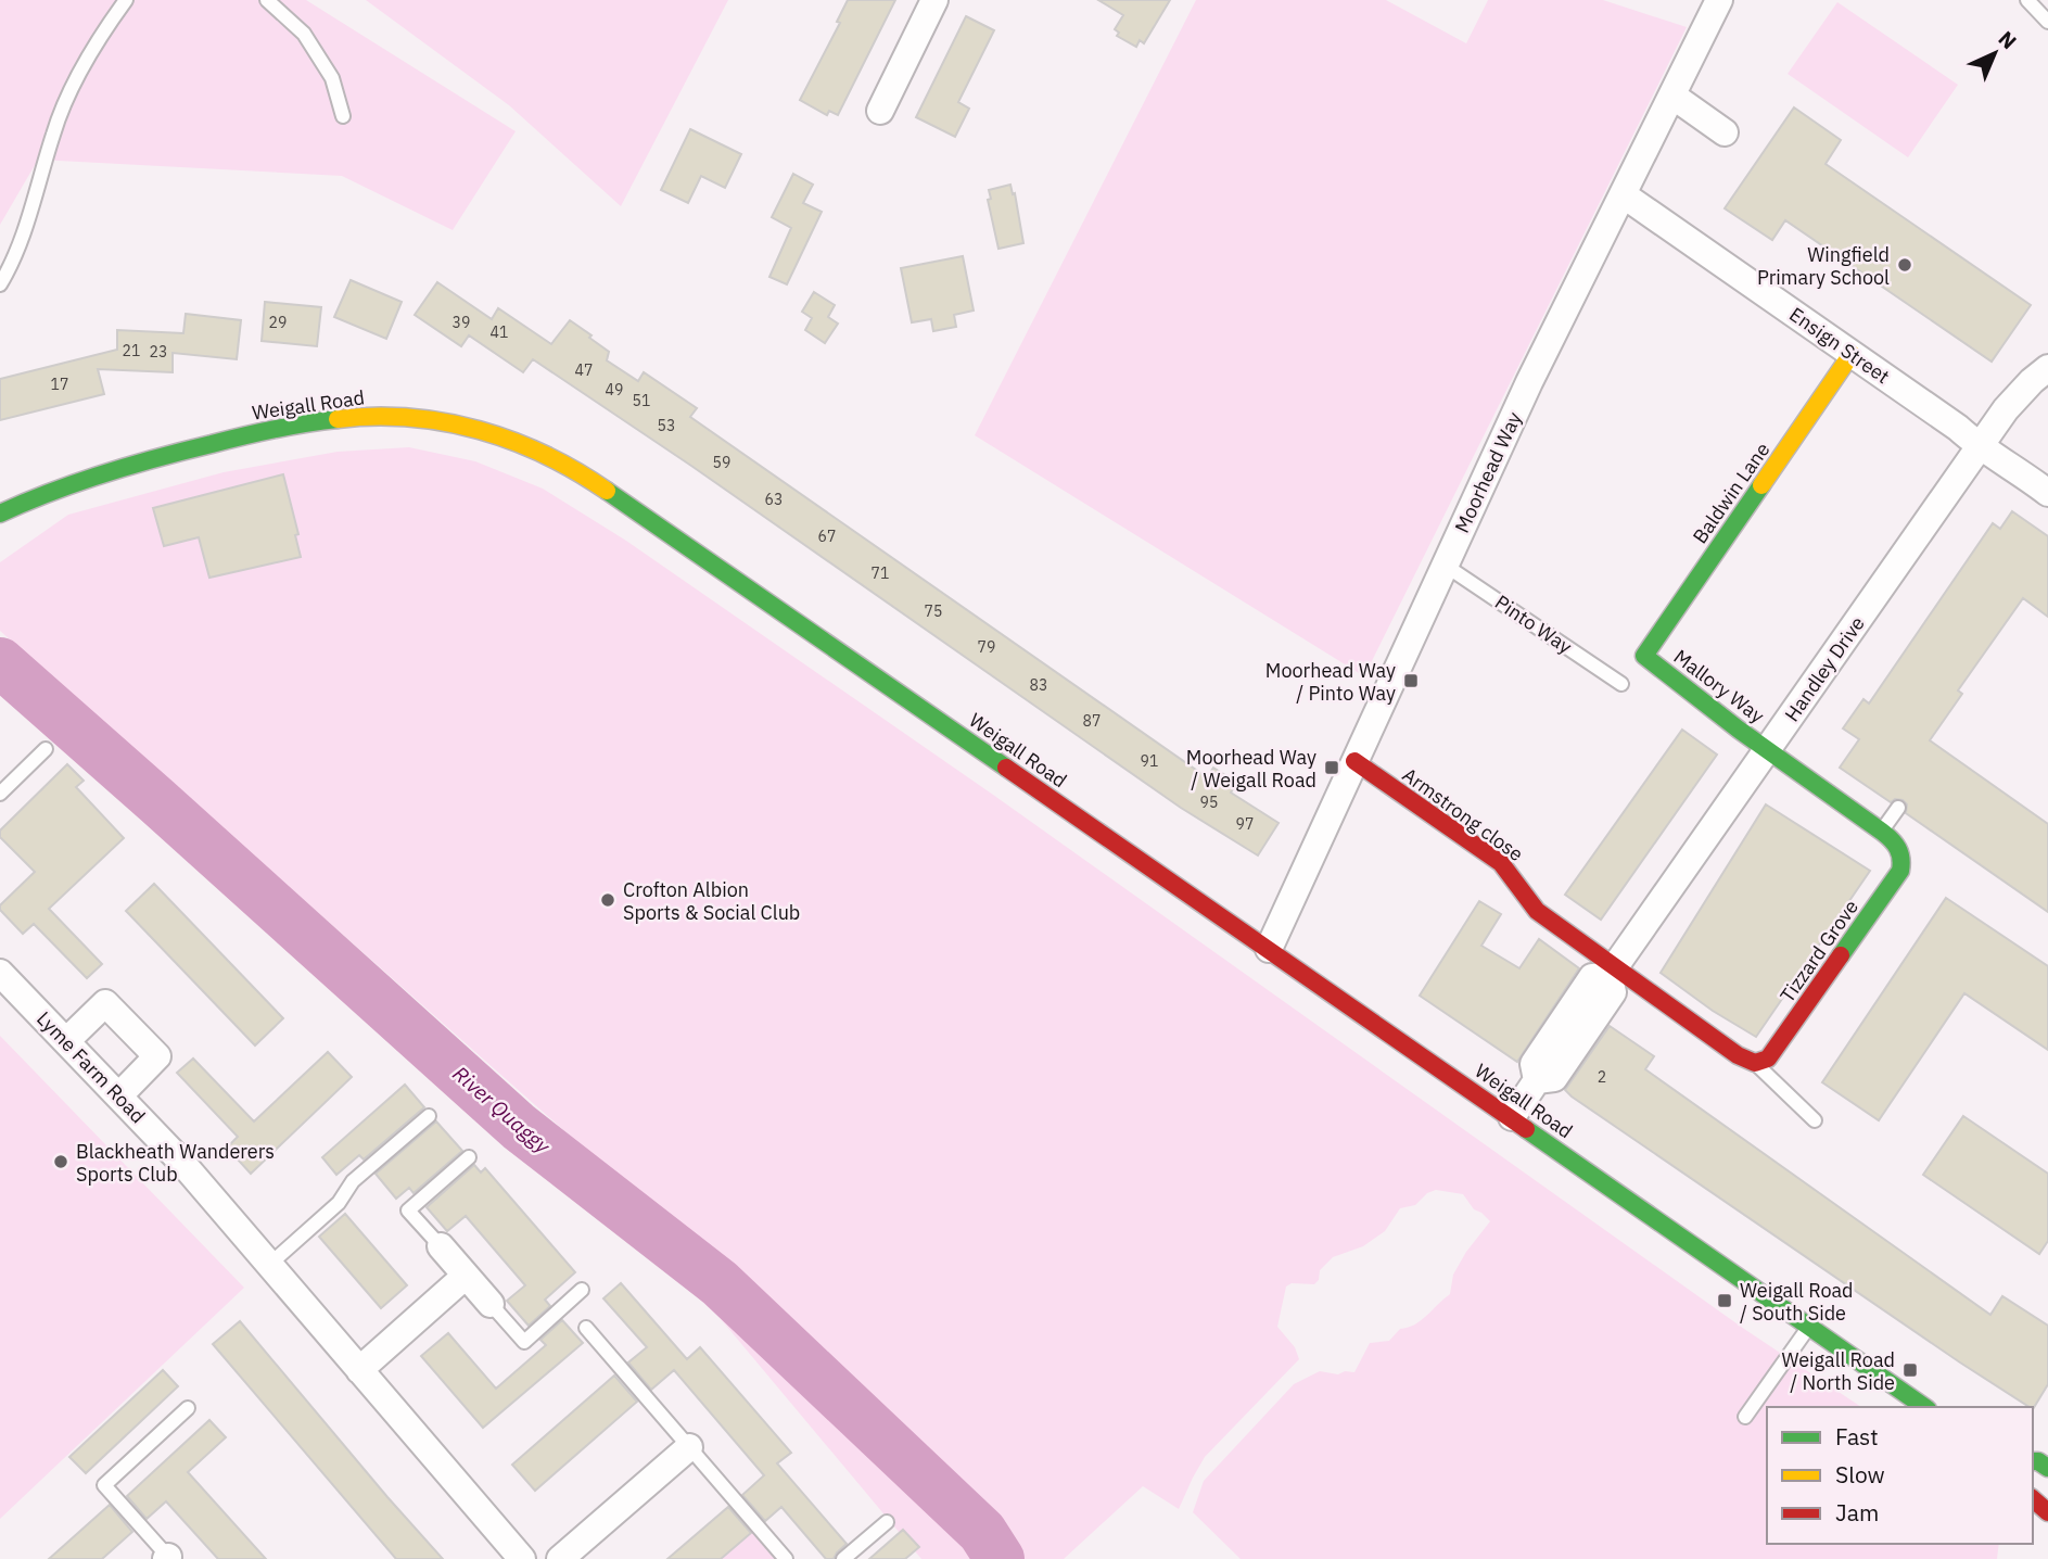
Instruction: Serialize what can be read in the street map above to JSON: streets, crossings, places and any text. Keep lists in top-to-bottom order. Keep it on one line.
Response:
{"streets":{"street":["Ensign Street","Weigall Road","Moorhead Way","Baldwin Lane","Handley Drive","Mallory Way","Armstrong close","Tizzard Grove","Lyme Farm Road"],"lane":["Pinto Way"]},"crossings":[["Ensign Street","Moorhead Way"],["Ensign Street","Baldwin Lane"],["Ensign Street","Handley Drive"],["Weigall Road","Moorhead Way"],["Weigall Road","Handley Drive"],["Moorhead Way","Pinto Way"],["Moorhead Way","Armstrong close"],["Baldwin Lane","Mallory Way"],["Handley Drive","Mallory Way"],["Handley Drive","Armstrong close"],["Handley Drive","Tizzard Grove"],["Mallory Way","Tizzard Grove"]],"water":["River Quaggy"],"places":{"other":["Wingfield Primary School","Crofton Albion Sports & Social Club","Blackheath Wanderers Sports Club"],"transit":["Moorhead Way / Pinto Way","Moorhead Way / Weigall Road","Weigall Road / South Side","Weigall Road / North Side"]},"house_numbers":["29","39","41","21","23","47","17","49","51","53","59","63","67","71","75","79","83","87","91","95","97","2"],"legend":["Fast","Slow","Jam"],"north":"top right"}
